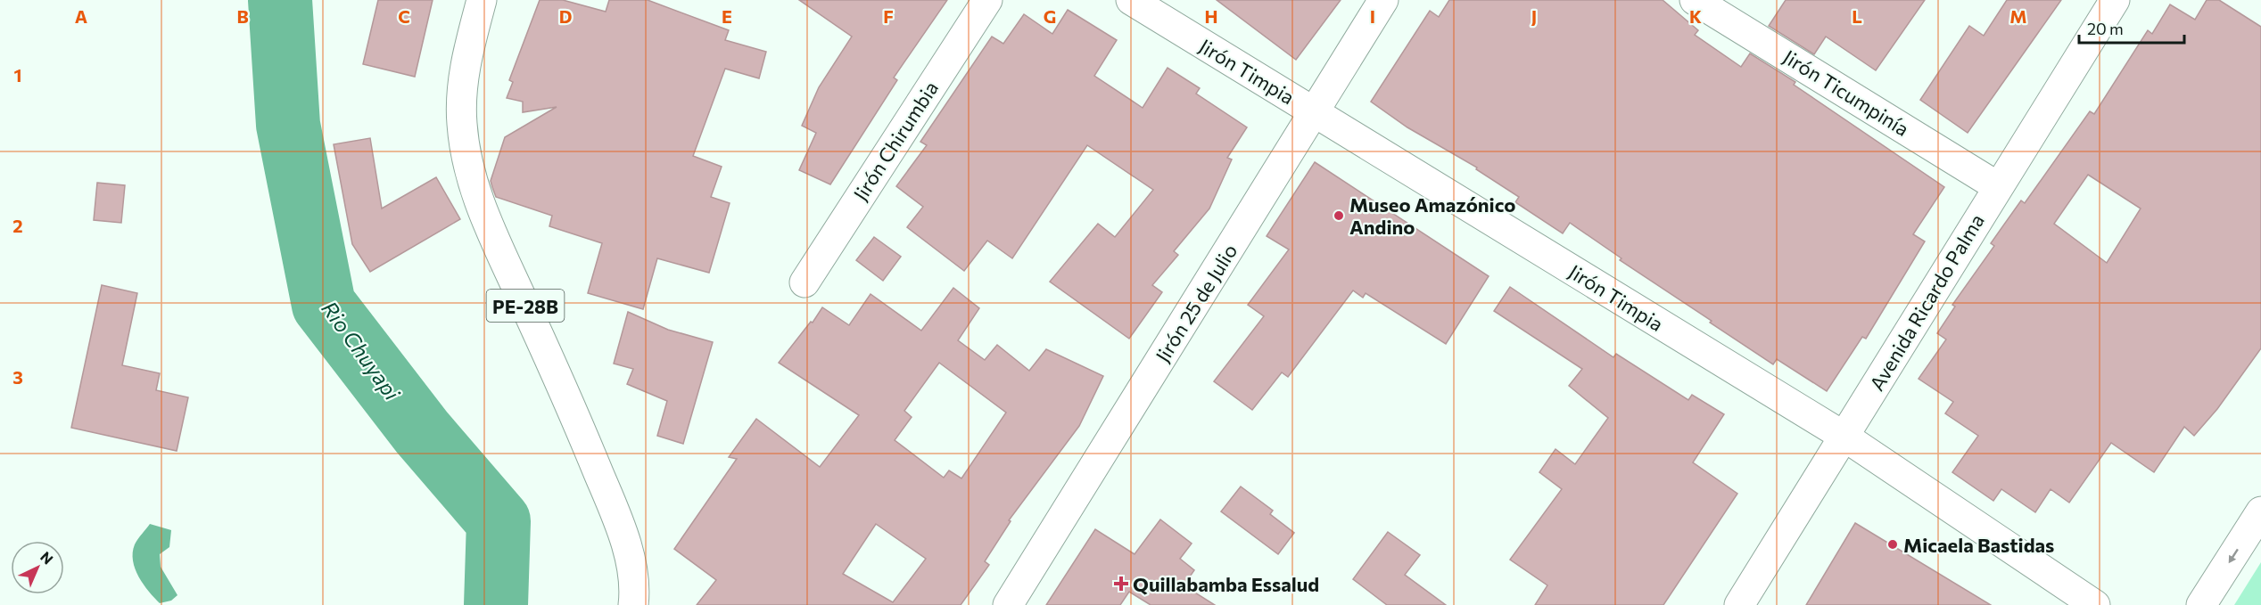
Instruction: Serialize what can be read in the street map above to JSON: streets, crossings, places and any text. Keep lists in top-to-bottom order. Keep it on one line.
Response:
{"streets":{"main road":["Jirón Timpia","Jirón Ticumpinía","Jirón Chirumbia","Avenida Ricardo Palma","Jirón 25 de Julio","PE-28B"]},"crossings":[["Jirón Timpia","Avenida Ricardo Palma"],["Jirón Timpia","Jirón 25 de Julio"],["Jirón Ticumpinía","Avenida Ricardo Palma"]],"water":["Rio Chuyapi"],"places":{"other":["Museo Amazónico Andino","Micaela Bastidas"],"health":["Quillabamba Essalud"]},"scale_bar":"20 m","north":"top right","grid":{"columns":["A","B","C","D","E","F","G","H","I","J","K","L","M"],"rows":["1","2","3"]}}
